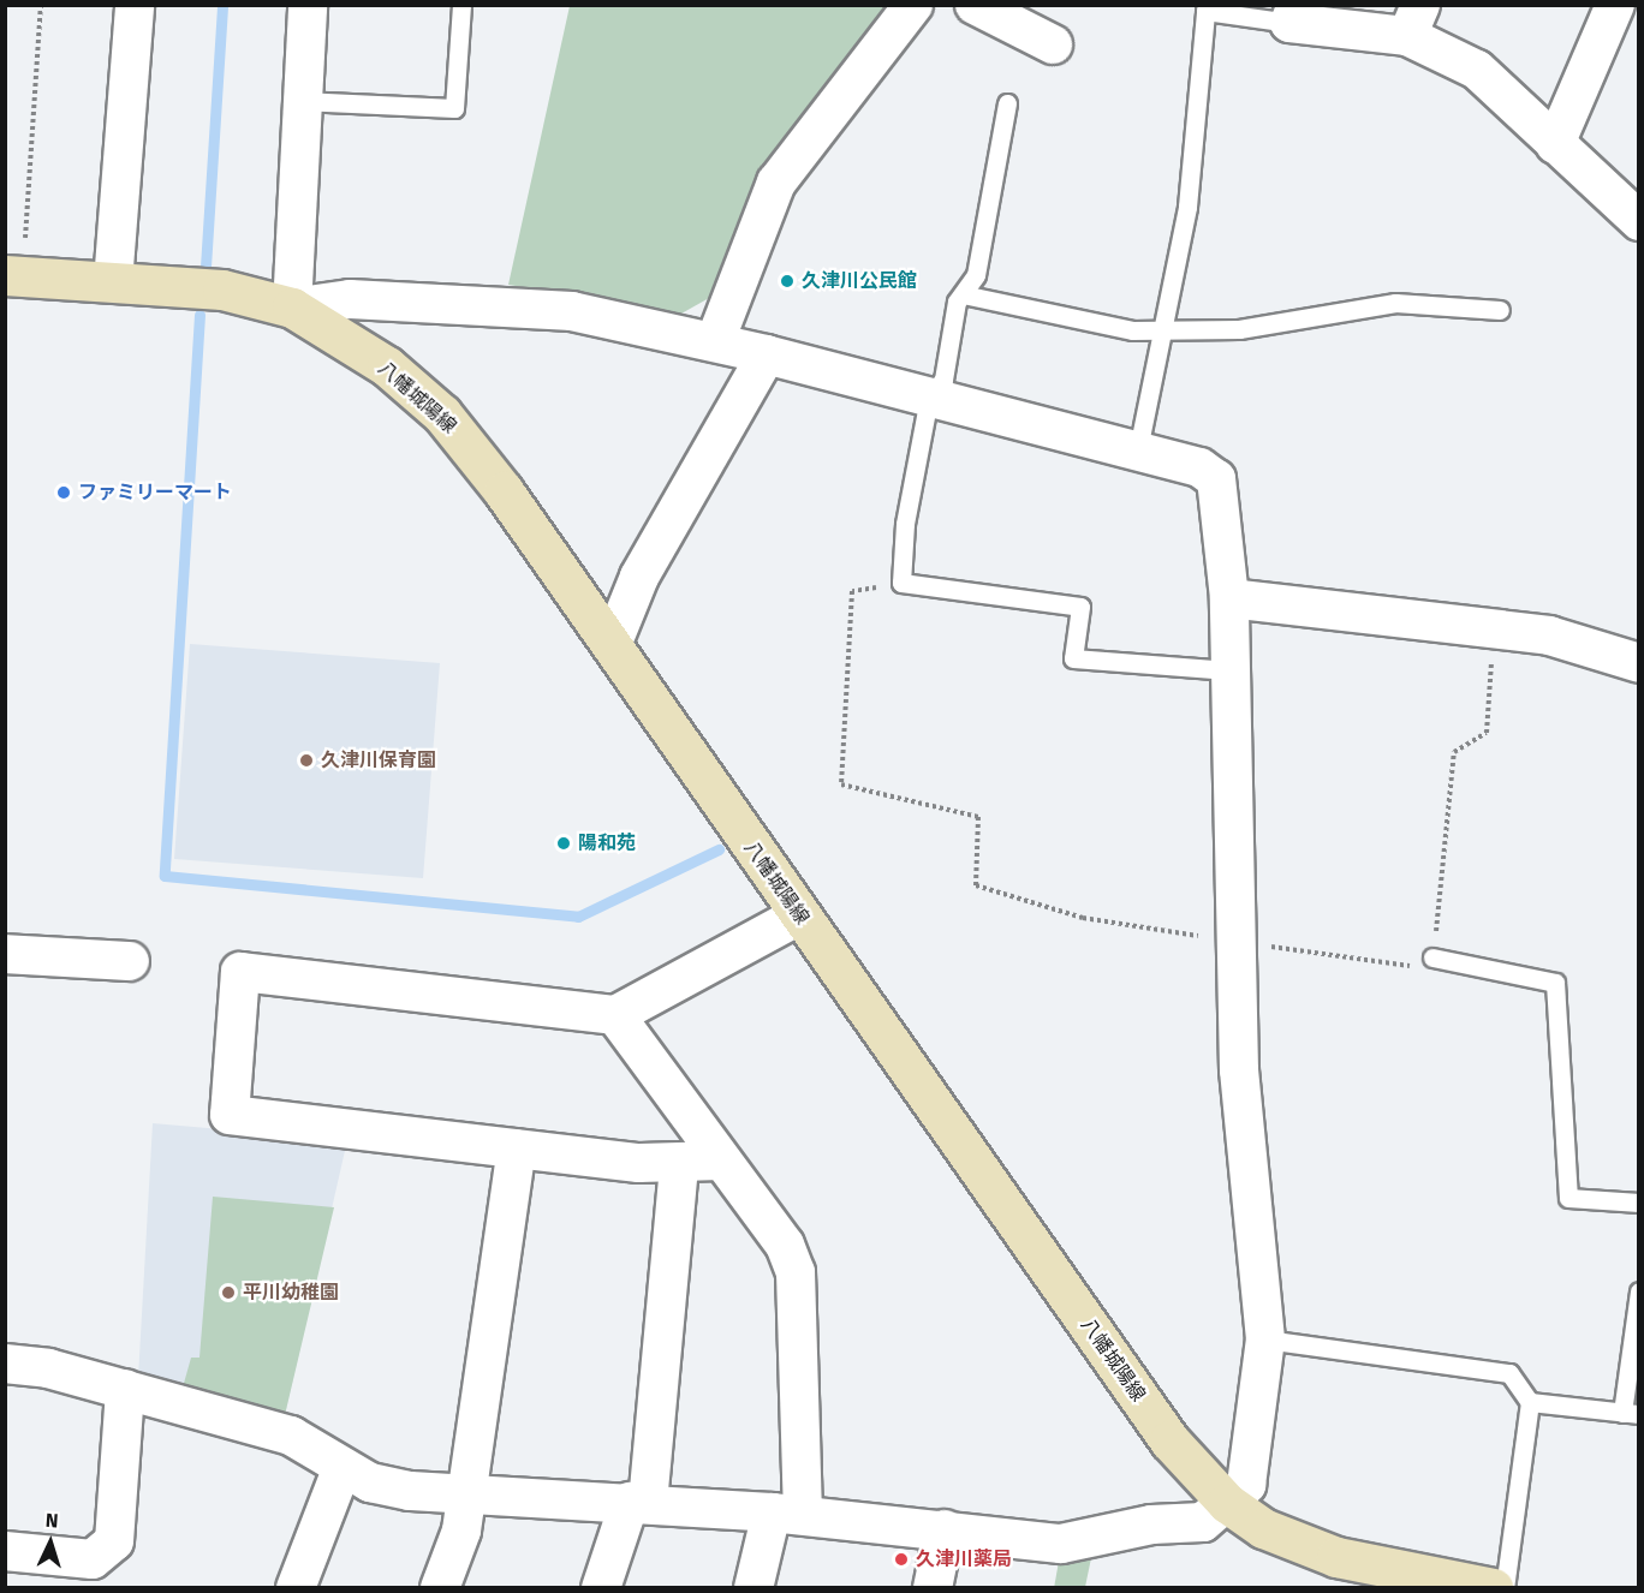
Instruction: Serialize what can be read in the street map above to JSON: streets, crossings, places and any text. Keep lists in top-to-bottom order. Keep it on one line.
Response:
{"streets":{"main road":["八幡城陽線"]},"places":["久津川公民館","ファミリーマート","久津川保育園","陽和苑","平川幼稚園","久津川薬局"],"north":"top"}
